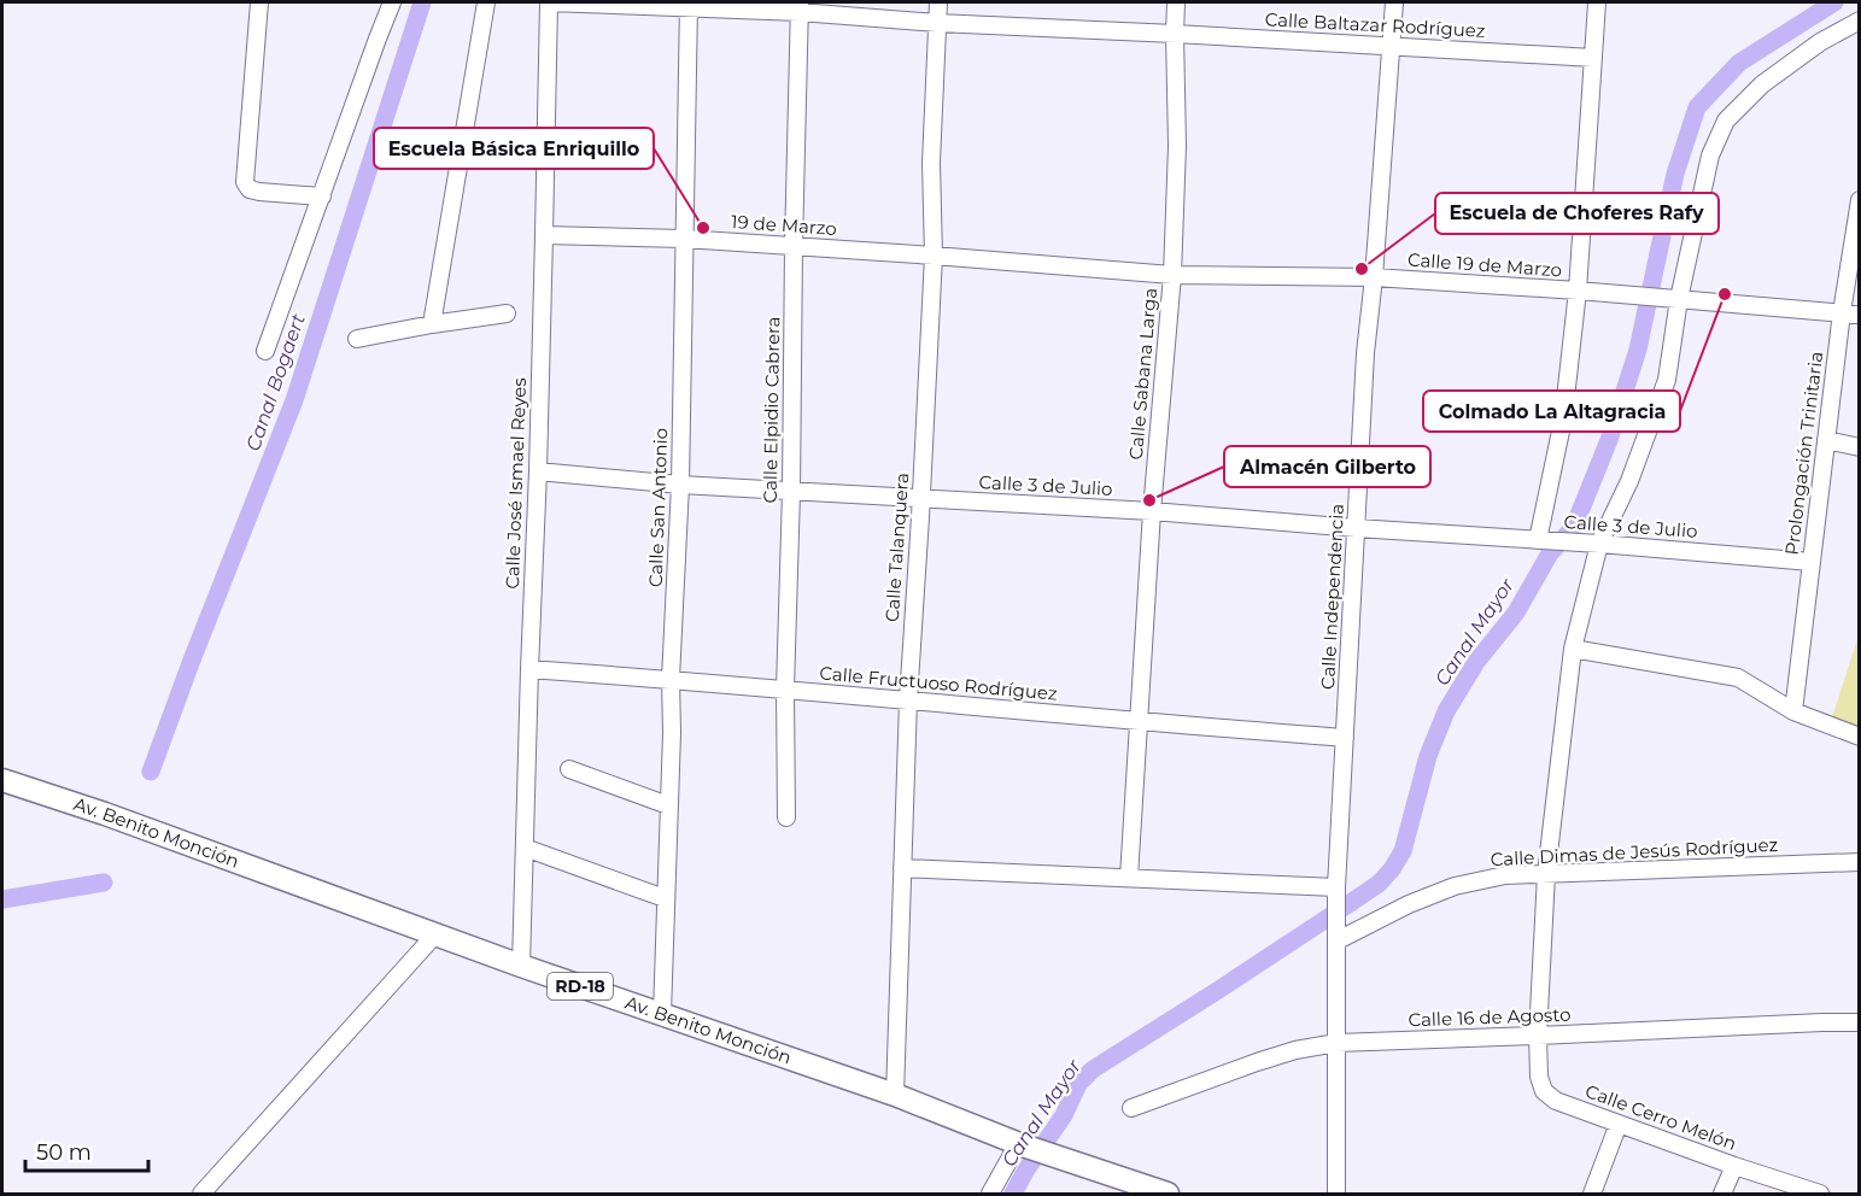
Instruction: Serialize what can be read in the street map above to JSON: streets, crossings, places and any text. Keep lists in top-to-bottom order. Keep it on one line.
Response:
{"streets":{"main road":["Av. Benito Monción","RD-18"],"street":["Calle Baltazar Rodríguez","19 de Marzo","Calle 19 de Marzo","Calle Sabana Larga","Calle Elpidio Cabrera","Prolongación Trinitaria","Calle José Ismael Reyes","Calle 3 de Julio","Calle San Antonio","Calle Talanquera","Calle Independencia","Calle Fructuoso Rodríguez","Calle Dimas de Jesús Rodríguez","Calle 16 de Agosto","Calle Cerro Melón"]},"crossings":[["Calle Baltazar Rodríguez","Calle Sabana Larga"],["Calle Baltazar Rodríguez","Calle Elpidio Cabrera"],["Calle Baltazar Rodríguez","Calle José Ismael Reyes"],["Calle Baltazar Rodríguez","Calle San Antonio"],["Calle Baltazar Rodríguez","Calle Talanquera"],["Calle Baltazar Rodríguez","Calle Independencia"],["19 de Marzo","Calle 19 de Marzo"],["19 de Marzo","Calle Elpidio Cabrera"],["19 de Marzo","Calle José Ismael Reyes"],["19 de Marzo","Calle San Antonio"],["19 de Marzo","Calle Talanquera"],["Calle 19 de Marzo","Calle Sabana Larga"],["Calle 19 de Marzo","Prolongación Trinitaria"],["Calle 19 de Marzo","Calle Talanquera"],["Calle 19 de Marzo","Calle Independencia"],["Calle Sabana Larga","Calle 3 de Julio"],["Calle Sabana Larga","Calle Fructuoso Rodríguez"],["Calle Elpidio Cabrera","Calle 3 de Julio"],["Calle Elpidio Cabrera","Calle Fructuoso Rodríguez"],["Prolongación Trinitaria","Calle 3 de Julio"],["Calle José Ismael Reyes","Calle 3 de Julio"],["Calle José Ismael Reyes","Calle Fructuoso Rodríguez"],["Calle José Ismael Reyes","Av. Benito Monción"],["Calle 3 de Julio","Calle San Antonio"],["Calle 3 de Julio","Calle Talanquera"],["Calle 3 de Julio","Calle Independencia"],["Calle San Antonio","Calle Fructuoso Rodríguez"],["Calle San Antonio","Av. Benito Monción"],["Calle Talanquera","Calle Fructuoso Rodríguez"],["Calle Talanquera","Av. Benito Monción"],["Calle Independencia","Calle Fructuoso Rodríguez"],["Calle Independencia","Calle Dimas de Jesús Rodríguez"],["Calle Independencia","Calle 16 de Agosto"],["Calle 16 de Agosto","Calle Cerro Melón"]],"water":["Canal Bogaert","Canal Mayor"],"places":["Escuela Básica Enriquillo","Escuela de Choferes Rafy","Colmado La Altagracia","Almacén Gilberto"],"scale_bar":"50 m"}
